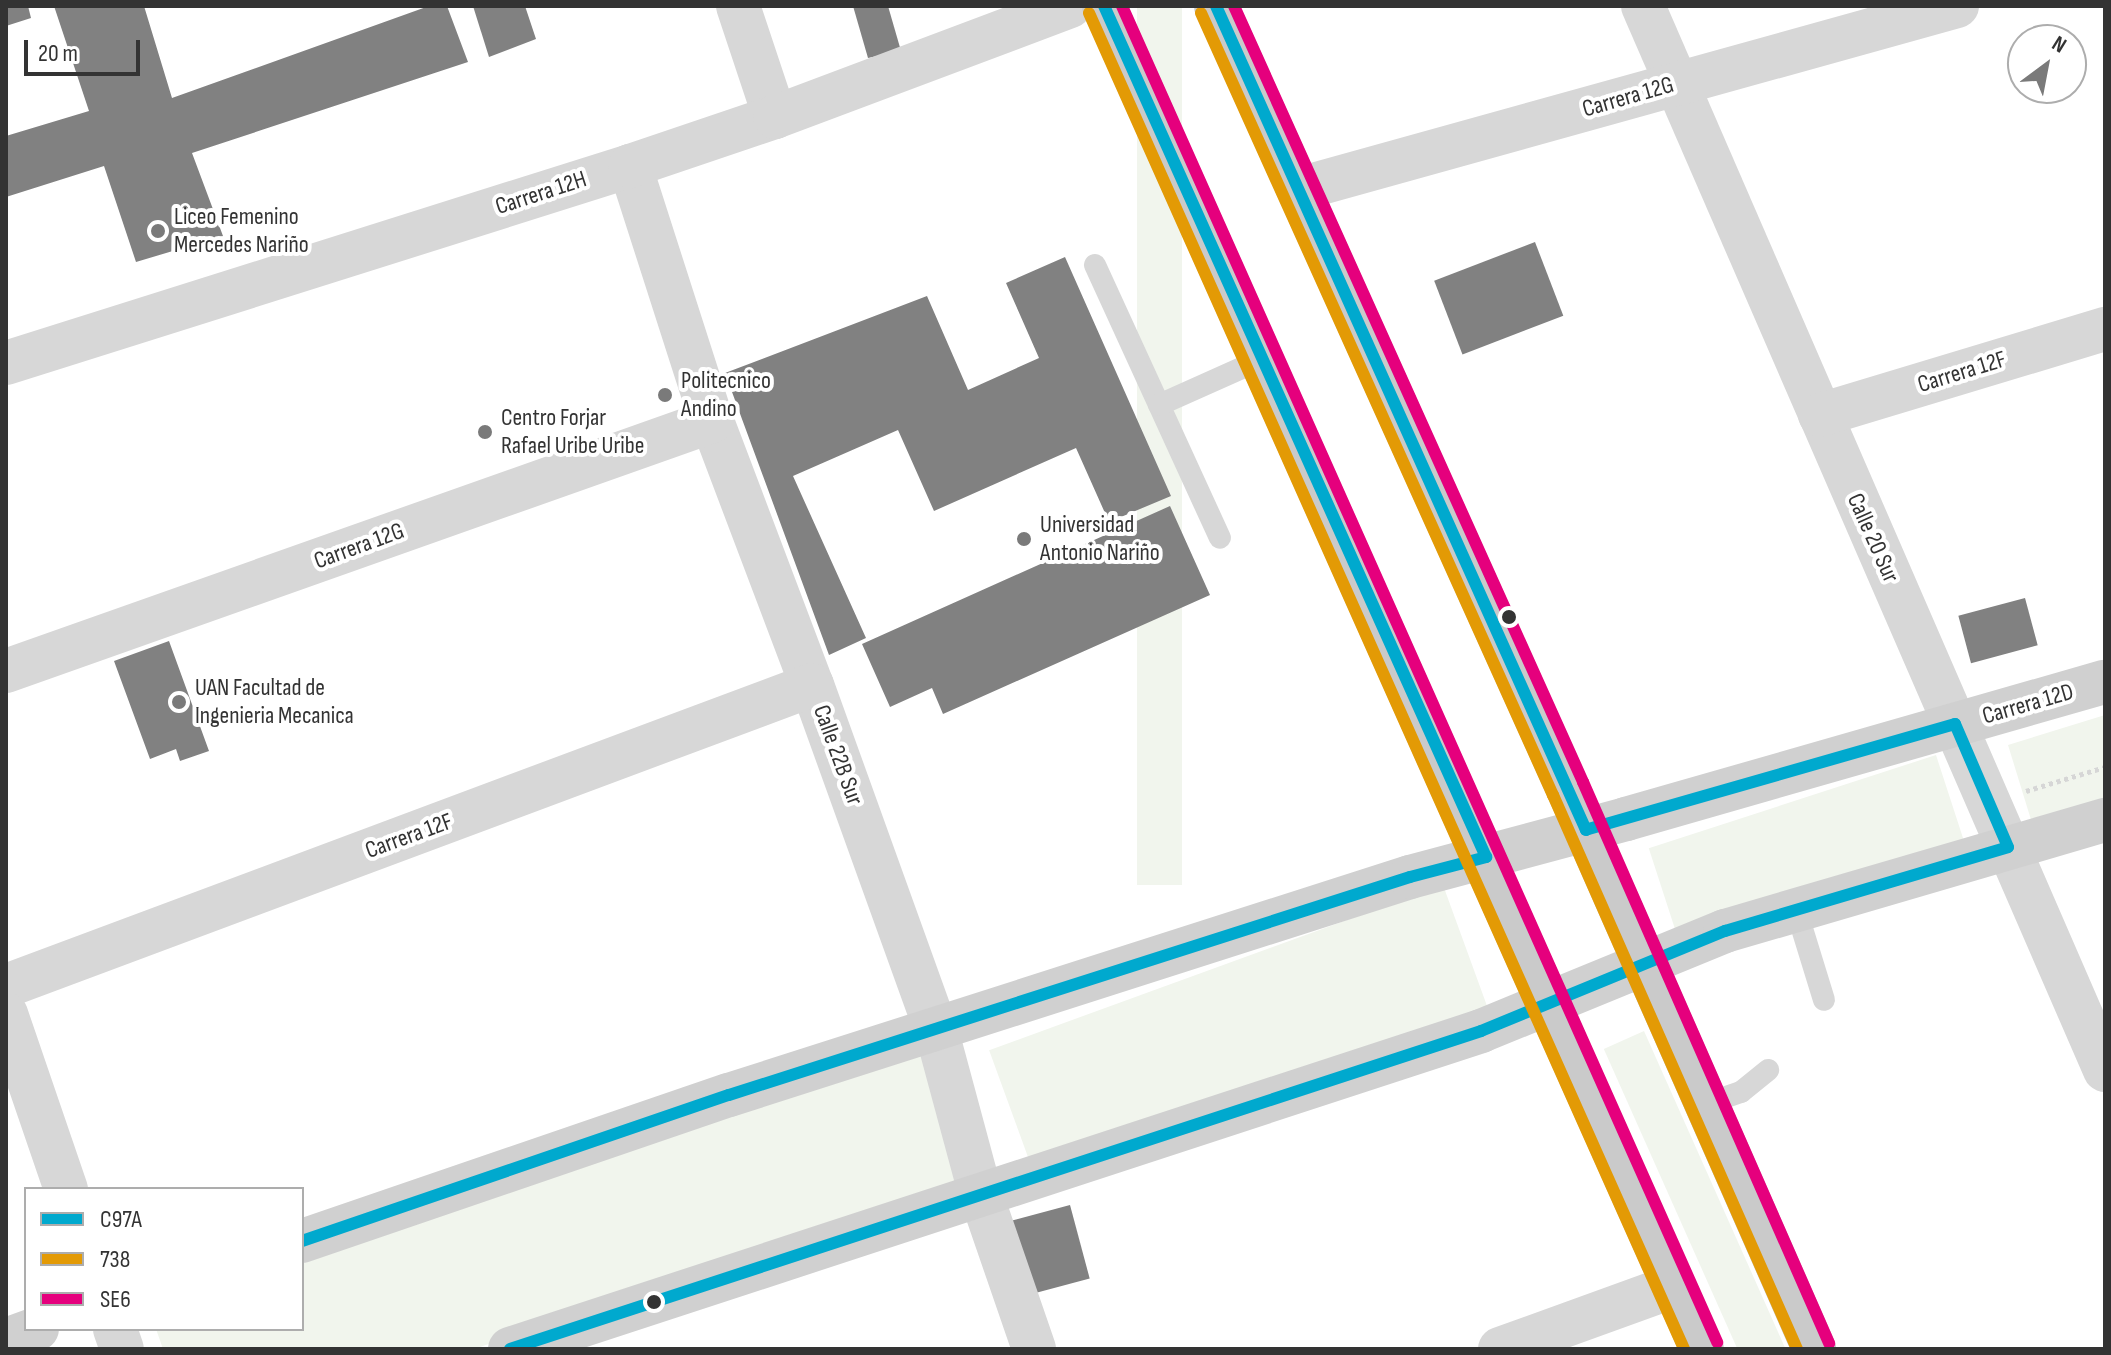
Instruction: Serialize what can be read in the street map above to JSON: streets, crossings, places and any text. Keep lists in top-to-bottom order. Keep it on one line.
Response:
{"streets":{"street":["Carrera 12G","Carrera 12H","Carrera 12F","Calle 20 Sur","Carrera 12D","Calle 22B Sur"]},"crossings":[["Carrera 12G","Calle 20 Sur"],["Carrera 12G","Calle 22B Sur"],["Carrera 12H","Calle 22B Sur"],["Carrera 12F","Calle 20 Sur"],["Carrera 12F","Calle 22B Sur"],["Calle 20 Sur","Carrera 12D"],["Carrera 12D","Calle 22B Sur"]],"places":["Liceo Femenino Mercedes Nariño","Politecnico Andino","Centro Forjar Rafael Uribe Uribe","Universidad Antonio Nariño","UAN Facultad de Ingenieria Mecanica"],"lines":["transit line C97A","transit line SE6","transit line 738"],"legend":["C97A","738","SE6"],"scale_bar":"20 m","north":"top right"}
